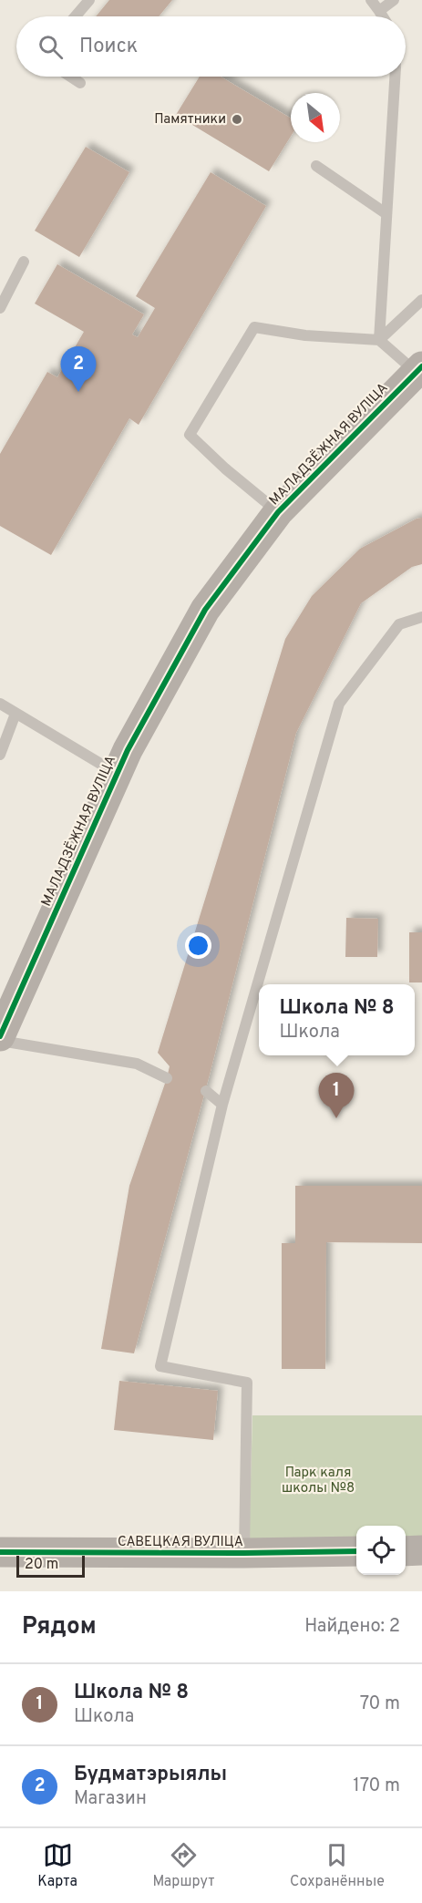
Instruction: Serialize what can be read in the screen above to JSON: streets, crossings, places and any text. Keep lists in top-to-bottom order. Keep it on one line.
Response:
{"streets":{"street":["МАЛАДЗЁЖНАЯ ВУЛІЦА","САВЕЦКАЯ ВУЛІЦА"]},"parks":["Парк каля школы №8"],"places":["Памятники"],"scale_bar":"20 m","north":"bottom right","page":{"search":"Поиск","pins":["2","1"],"popup":["Школа № 8","Школа"],"scale":"20 m","heading":["Рядом","Найдено: 2"],"list":[{"mark":"1","name":"Школа № 8","note":"Школа","value":"70 m"},{"mark":"2","name":"Будматэрыялы","note":"Магазин","value":"170 m"}],"nav":["Карта","Маршрут","Сохранённые"]}}
